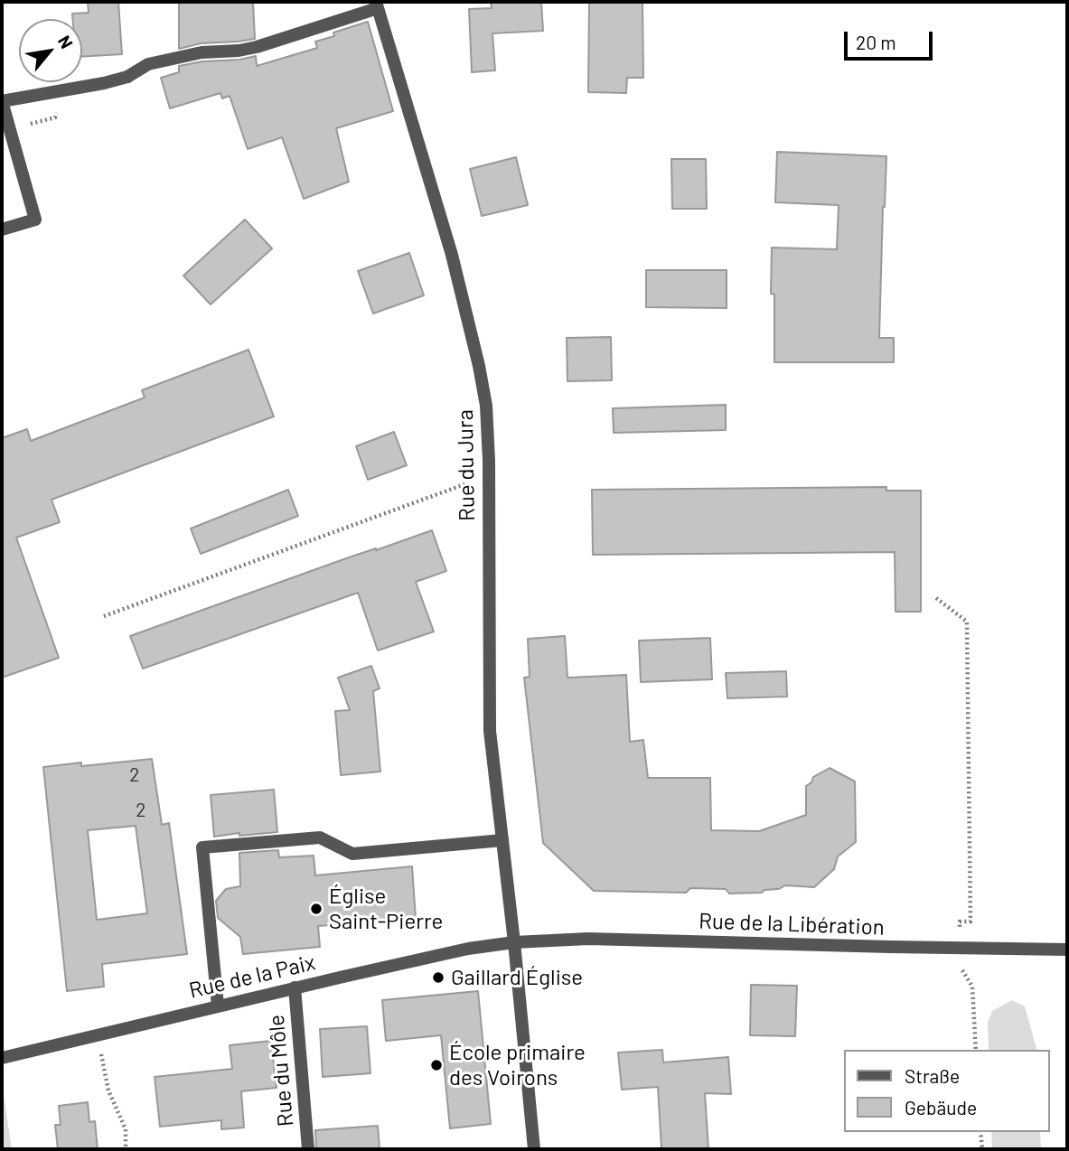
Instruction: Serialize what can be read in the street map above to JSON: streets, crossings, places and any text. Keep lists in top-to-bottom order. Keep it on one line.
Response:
{"streets":{"street":["Rue du Jura","Rue de la Libération","Rue de la Paix","Rue du Môle"]},"crossings":[["Rue du Jura","Rue de la Libération"],["Rue du Jura","Rue de la Paix"],["Rue de la Libération","Rue de la Paix"],["Rue de la Paix","Rue du Môle"]],"places":["Église Saint-Pierre","Gaillard Église","École primaire des Voirons"],"house_numbers":["2","2"],"legend":["Straße","Gebäude"],"scale_bar":"20 m","north":"top right"}
